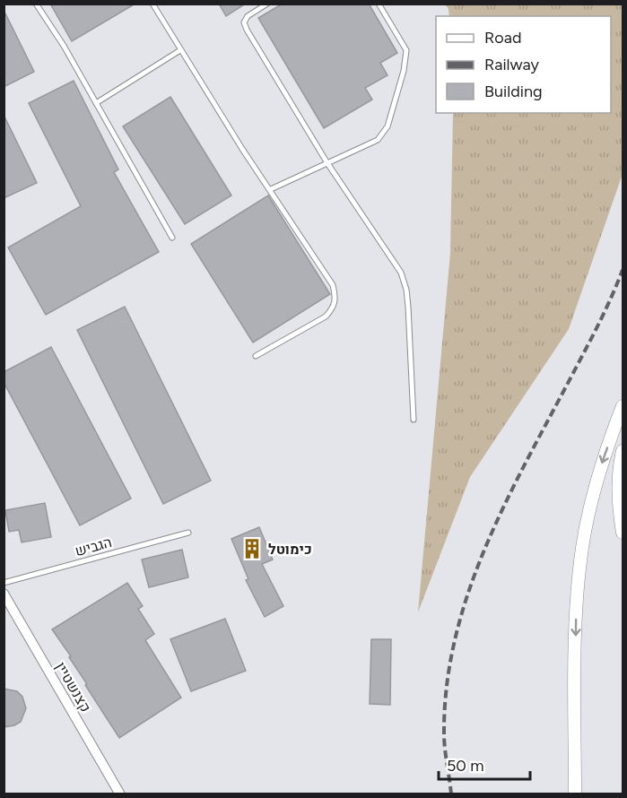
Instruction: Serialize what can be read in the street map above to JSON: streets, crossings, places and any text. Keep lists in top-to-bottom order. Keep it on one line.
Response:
{"streets":{"street":["קצנשטיין"],"lane":["הגביש"]},"places":{"building":["כימוטל"]},"legend":["Road","Railway","Building"],"scale_bar":"50 m"}
